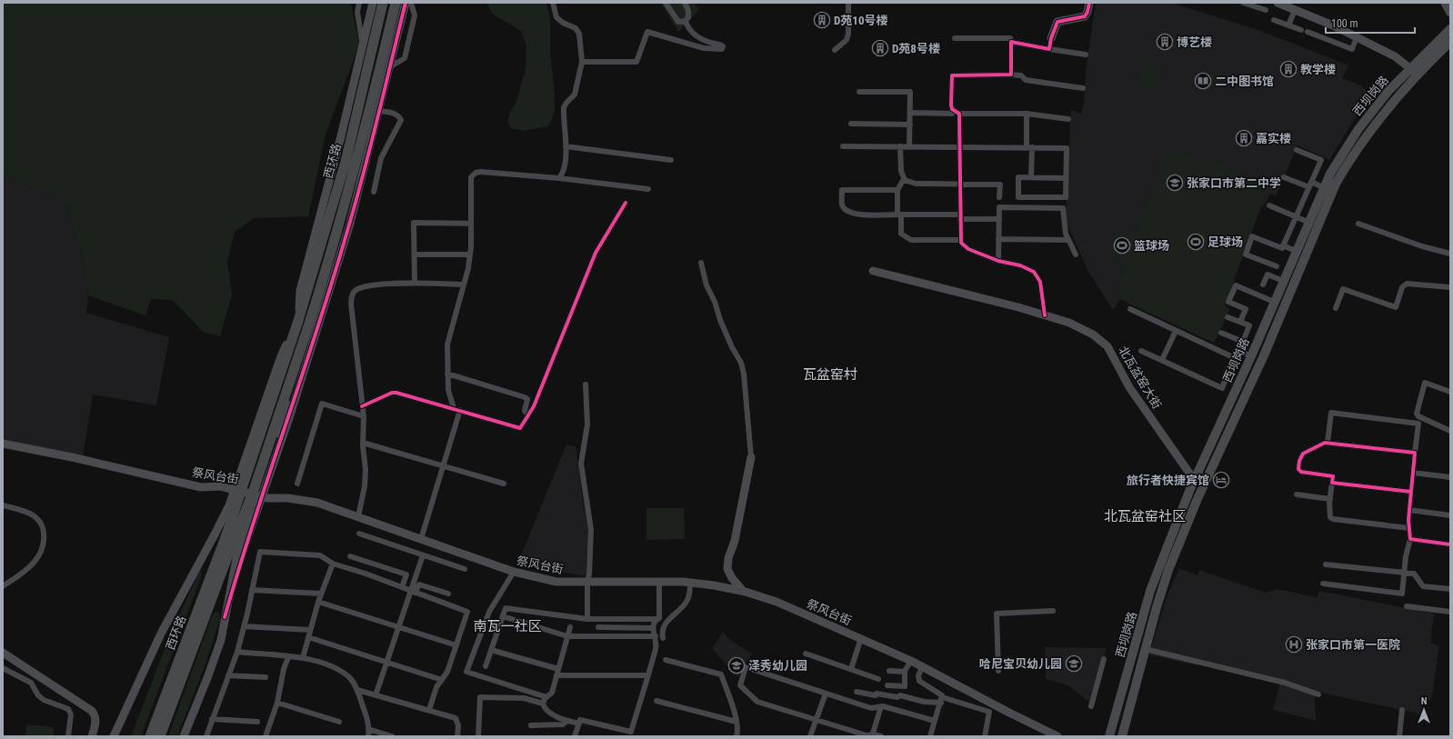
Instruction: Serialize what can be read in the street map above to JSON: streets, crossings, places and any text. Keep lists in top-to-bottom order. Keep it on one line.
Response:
{"streets":{"highway":["西环路"],"main road":["西坝岗路","北瓦盆窑大街","祭风台街"]},"crossings":[["西坝岗路","北瓦盆窑大街"]],"districts":["瓦盆窑村","北瓦盆窑社区","南瓦一社区"],"places":{"building":["D苑10号楼","博艺楼","D苑8号楼","教学楼","嘉实楼"],"library":["二中图书馆"],"school or university":["张家口市第二中学","哈尼宝贝幼儿园","泽秀幼儿园"],"sports":["足球场","篮球场"],"hotel":["旅行者快捷宾馆"],"hospital":["张家口市第一医院"]},"scale_bar":"100 m","north":"top"}
